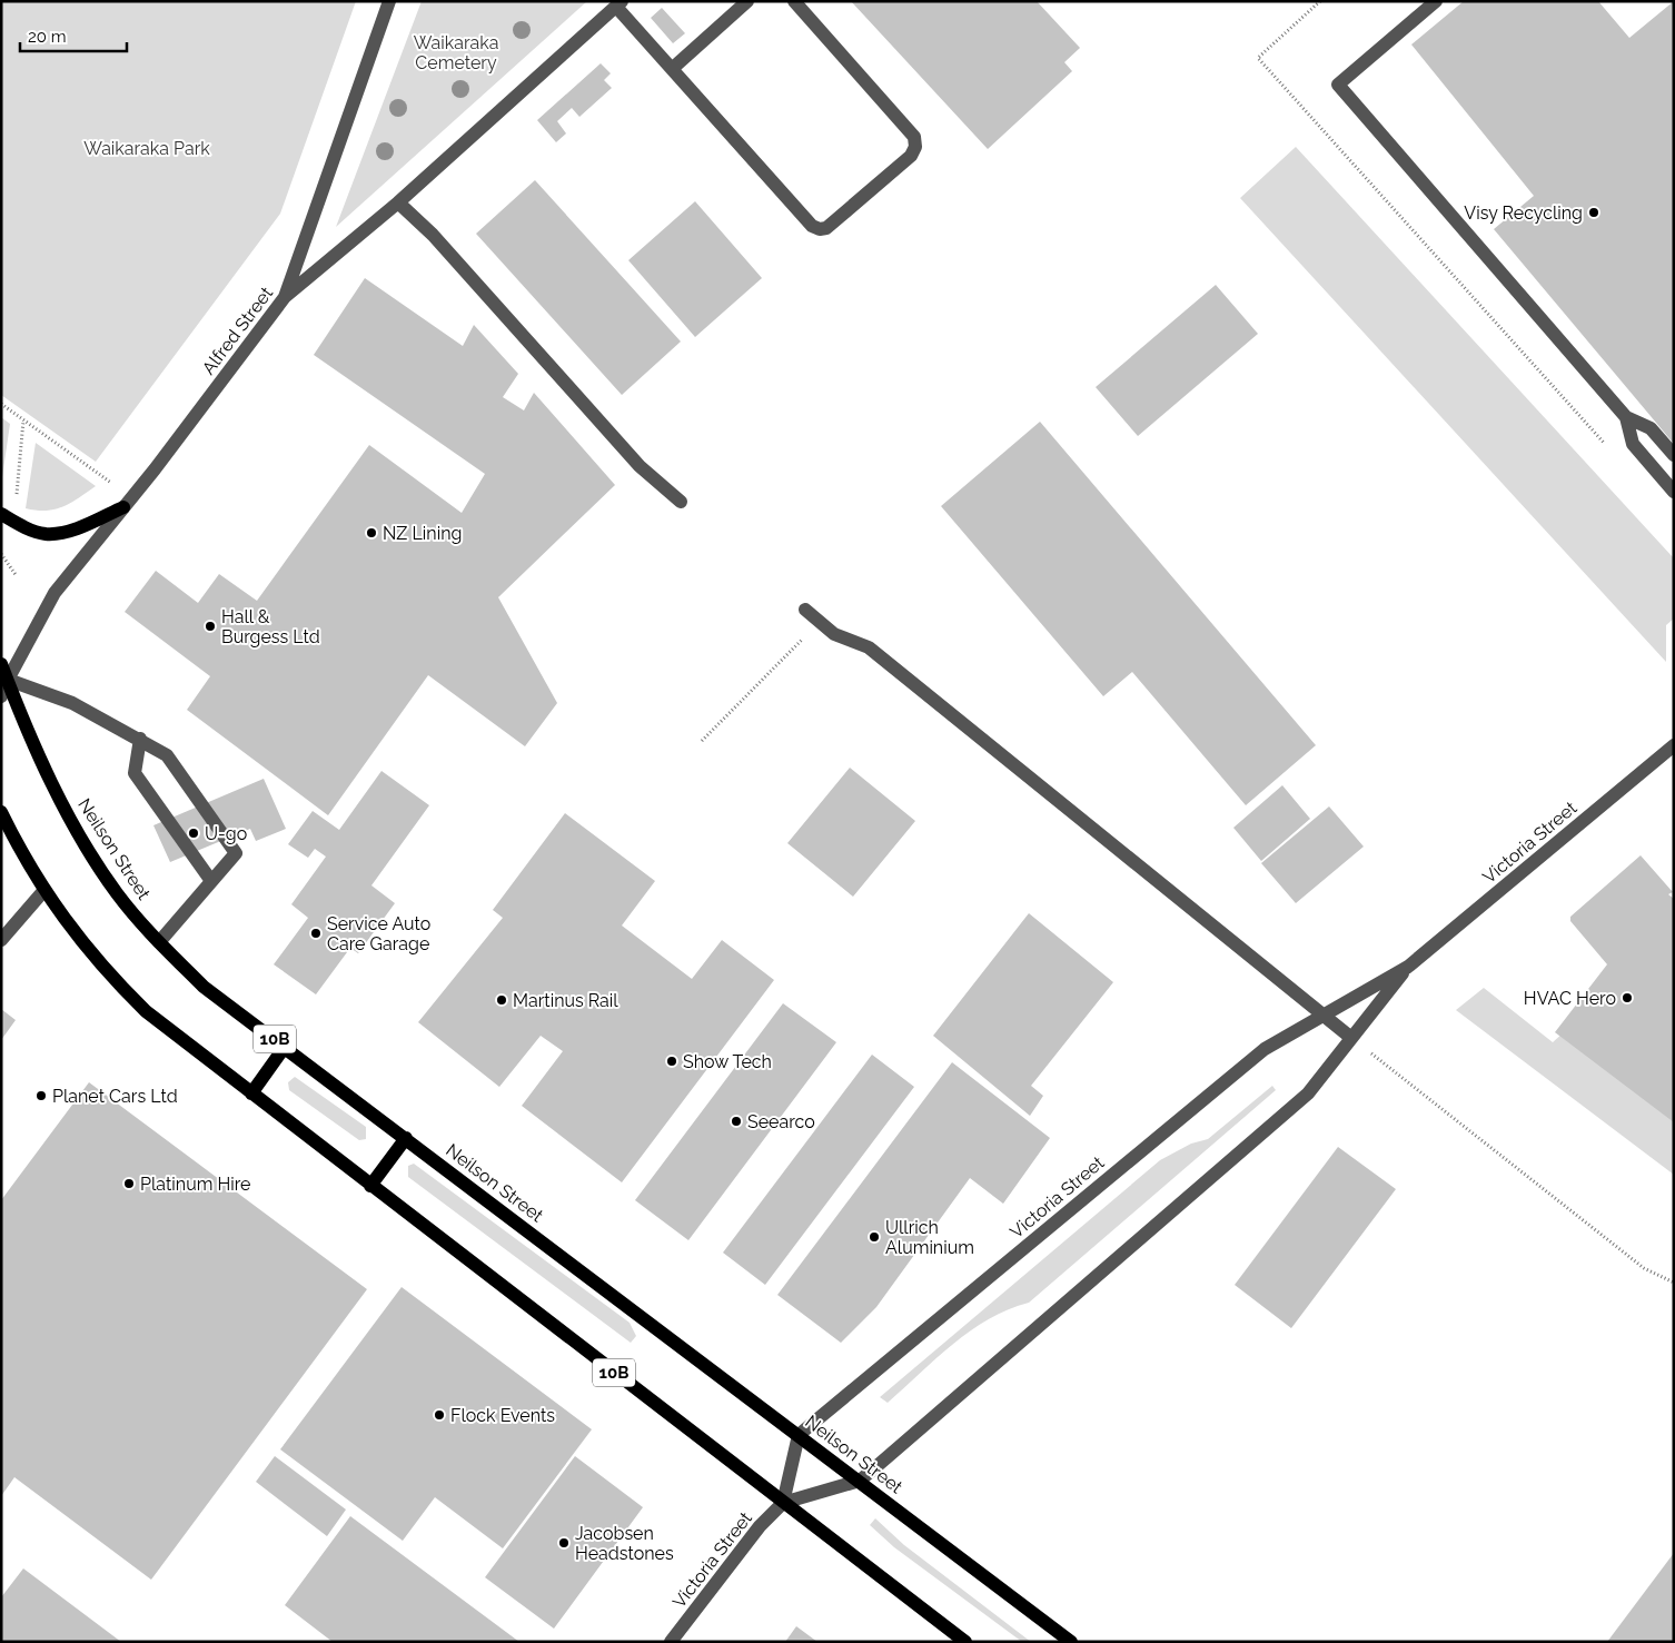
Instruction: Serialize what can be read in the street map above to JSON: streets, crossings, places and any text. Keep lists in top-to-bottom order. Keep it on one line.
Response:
{"streets":{"main road":["Neilson Street","10B"],"street":["Alfred Street","Victoria Street"]},"crossings":[["Alfred Street","Neilson Street"],["Victoria Street","Neilson Street"],["Victoria Street","10B"]],"parks":["Waikaraka Cemetery","Waikaraka Park"],"places":["Visy Recycling","NZ Lining","Hall & Burgess Ltd","U-go","Service Auto Care Garage","HVAC Hero","Martinus Rail","Show Tech","Planet Cars Ltd","Seearco","Platinum Hire","Ullrich Aluminium","Flock Events","Jacobsen Headstones"],"scale_bar":"20 m"}
